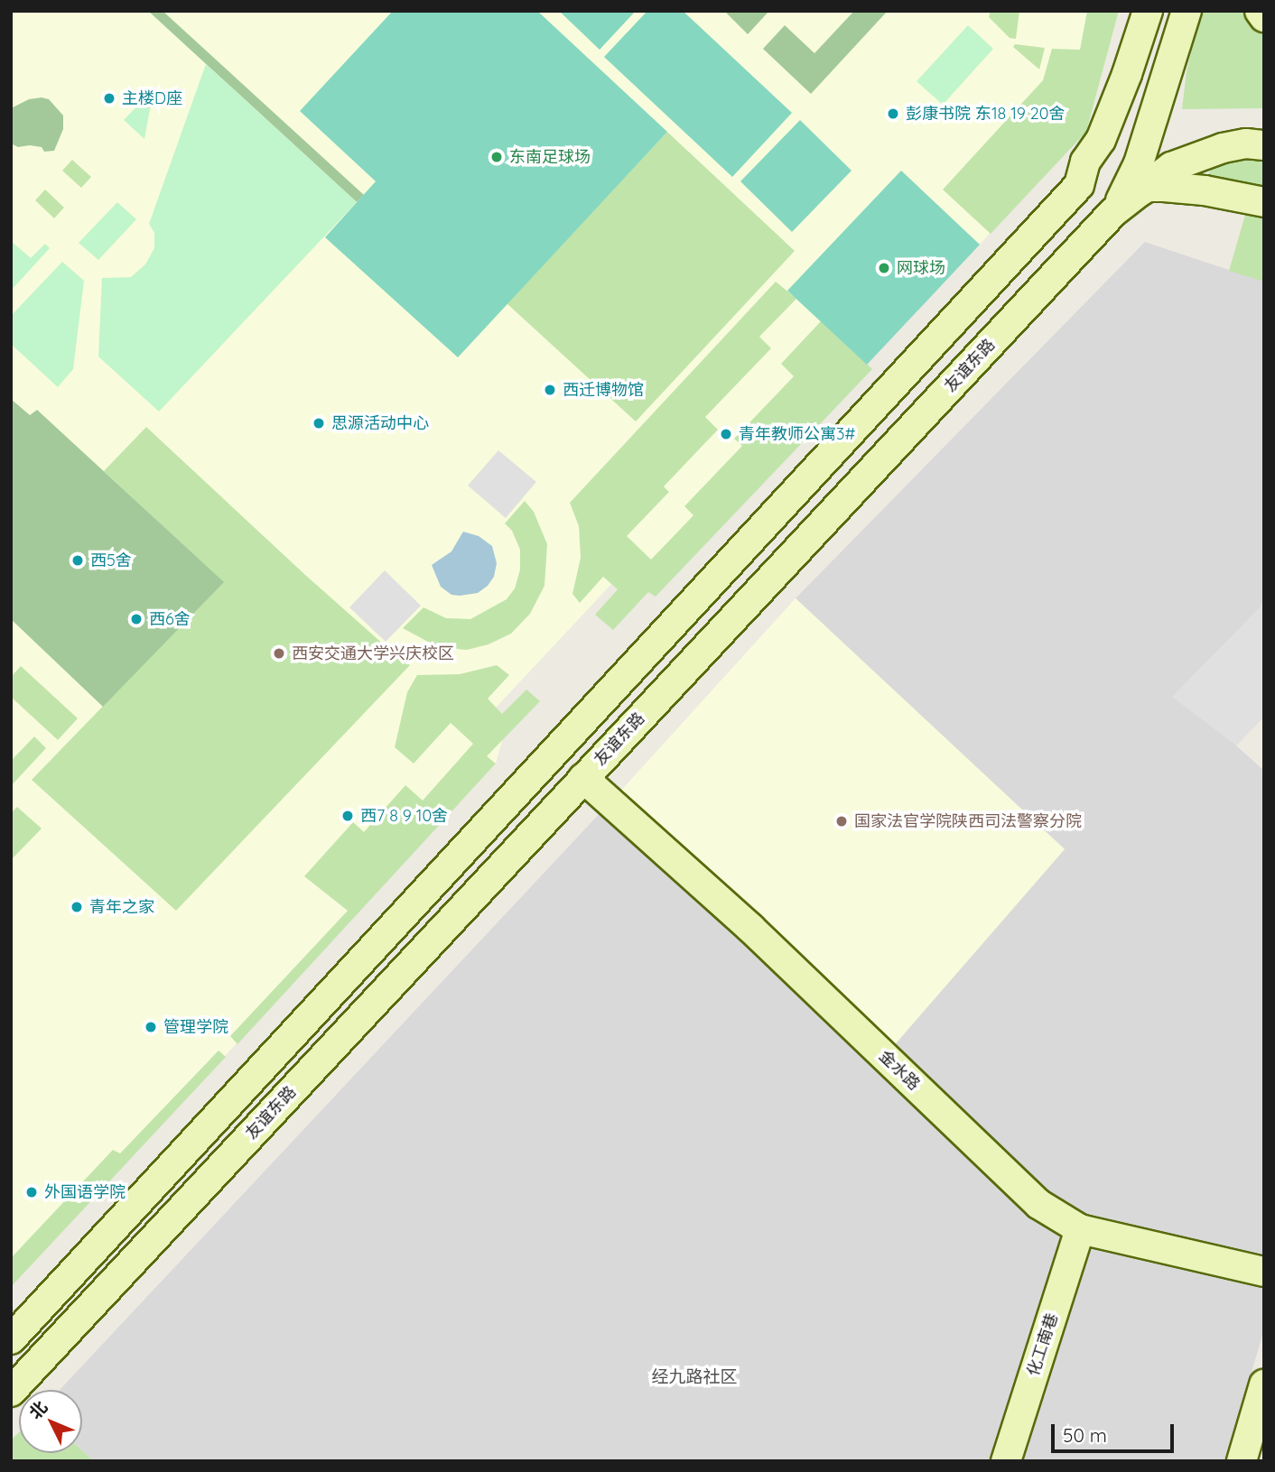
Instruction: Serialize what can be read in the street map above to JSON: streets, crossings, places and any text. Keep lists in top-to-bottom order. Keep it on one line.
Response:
{"streets":{"main road":["友谊东路","金水路","化工南巷"]},"crossings":[["友谊东路","金水路"],["金水路","化工南巷"]],"districts":["经九路社区"],"places":["主楼D座","彭康书院 东18 19 20舍","东南足球场","网球场","西迁博物馆","思源活动中心","青年教师公寓3#","西5舍","西6舍","西安交通大学兴庆校区","西7 8 9 10舍","国家法官学院陕西司法警察分院","青年之家","管理学院","外国语学院"],"scale_bar":"50 m","north":"top left"}
